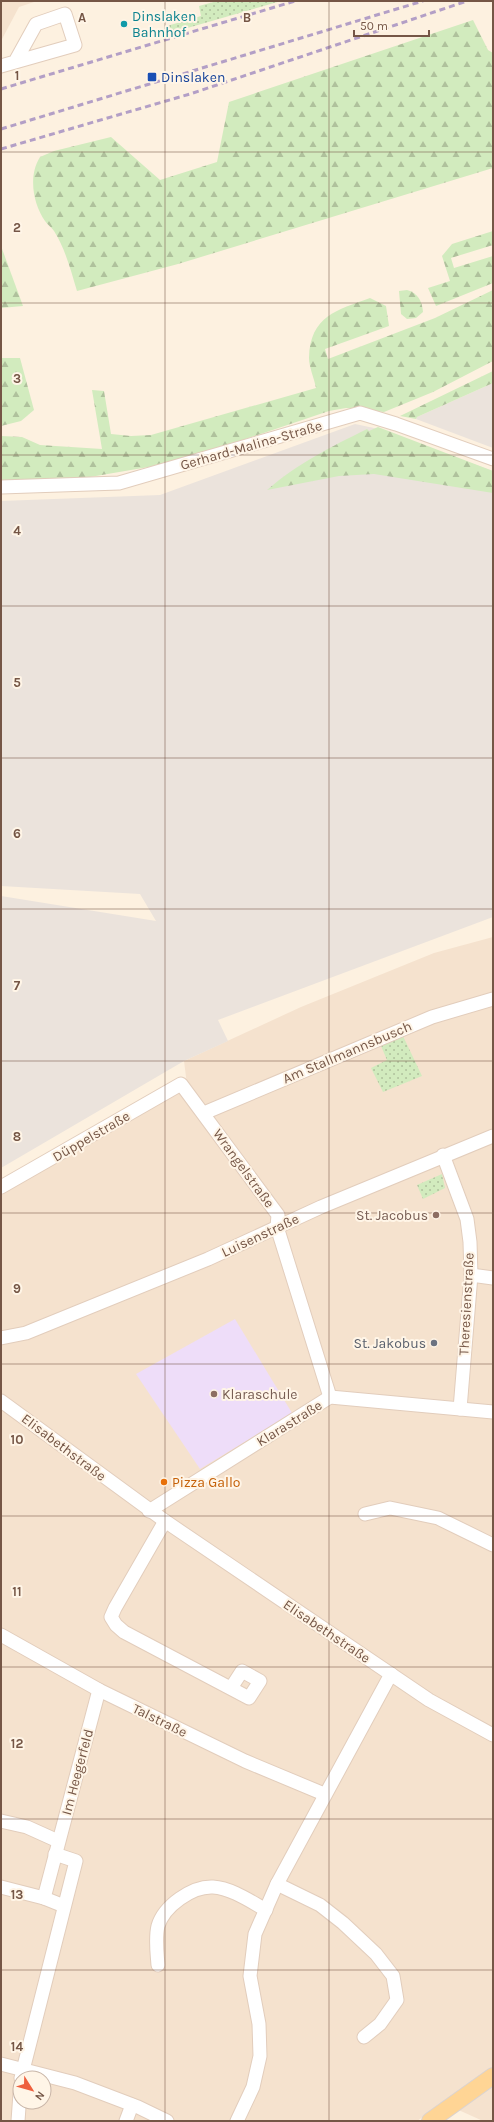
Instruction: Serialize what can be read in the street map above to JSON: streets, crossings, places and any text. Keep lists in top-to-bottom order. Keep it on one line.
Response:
{"streets":{"street":["Gerhard-Malina-Straße","Am Stallmannsbusch","Düppelstraße","Wrangelstraße","Luisenstraße","Theresienstraße","Klarastraße","Elisabethstraße","Talstraße","Im Heegerfeld"]},"crossings":[["Am Stallmannsbusch","Wrangelstraße"],["Düppelstraße","Wrangelstraße"],["Wrangelstraße","Luisenstraße"],["Wrangelstraße","Klarastraße"],["Luisenstraße","Theresienstraße"],["Theresienstraße","Klarastraße"],["Klarastraße","Elisabethstraße"],["Talstraße","Im Heegerfeld"]],"places":{"other":["Dinslaken Bahnhof","St. Jacobus","St. Jakobus","Klaraschule","Pizza Gallo"],"transit":["Dinslaken"]},"scale_bar":"50 m","north":"bottom right","grid":{"columns":["A","B"],"rows":["1","2","3","4","5","6","7","8","9","10","11","12","13","14"]}}
